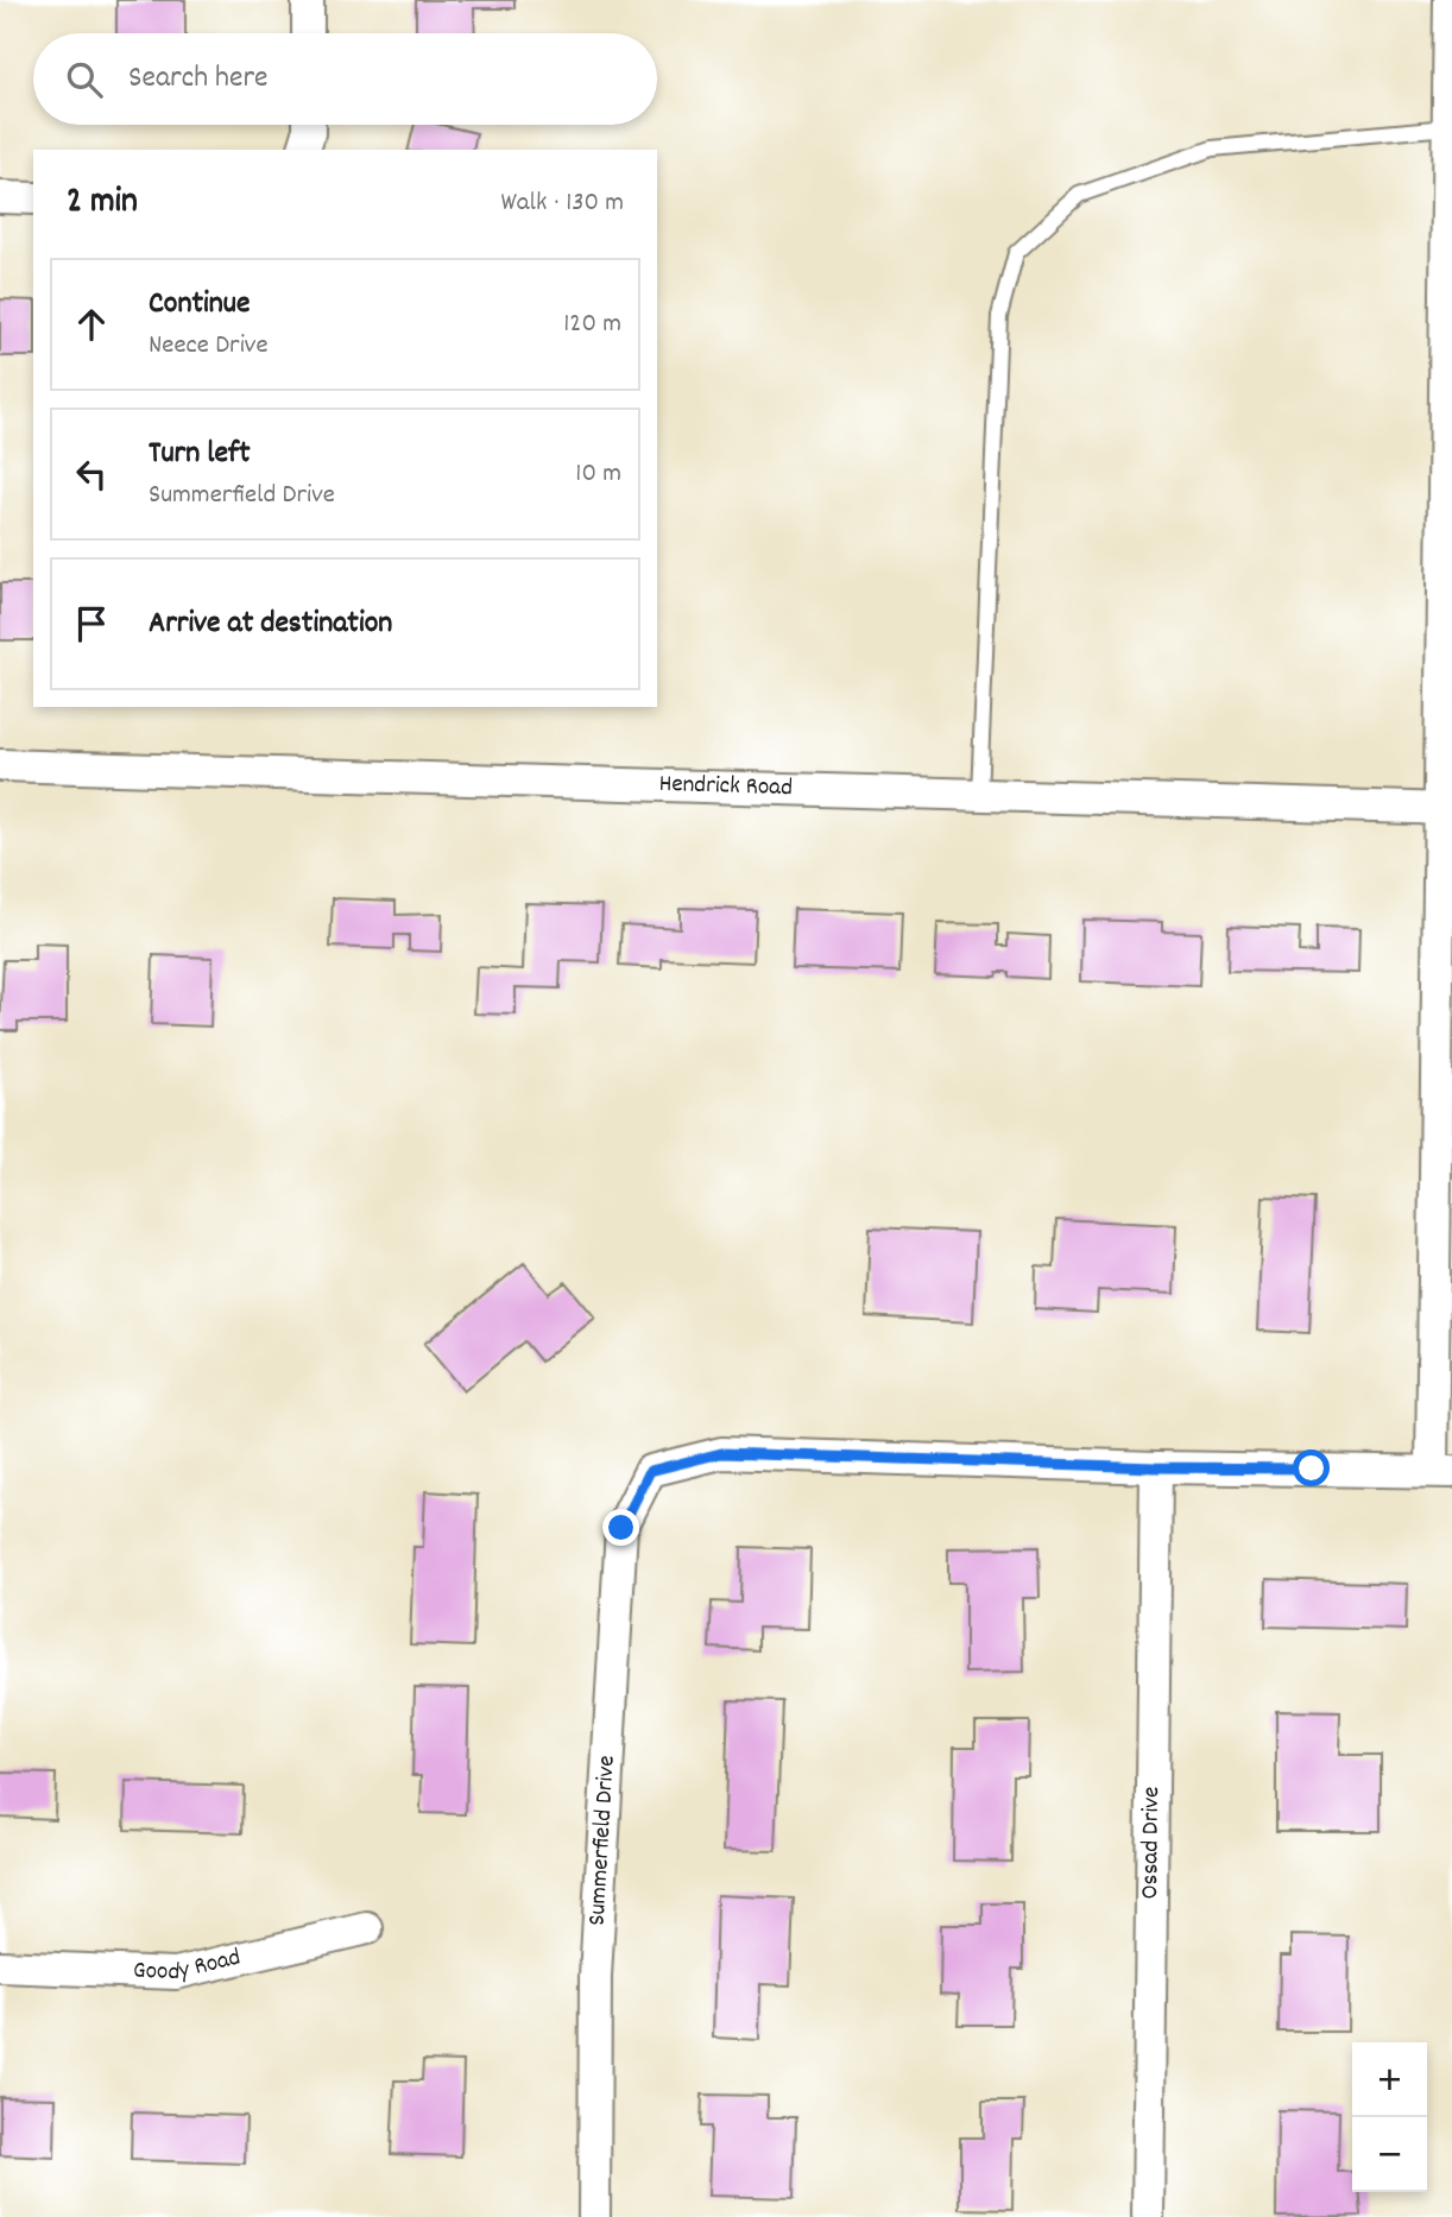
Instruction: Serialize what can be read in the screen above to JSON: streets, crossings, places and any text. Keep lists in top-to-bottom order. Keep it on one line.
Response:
{"streets":{"street":["Hendrick Road","Summerfield Drive","Ossad Drive","Goody Road"]},"crossings":[["Summerfield Drive","Ossad Drive"]],"page":{"search":"Search here","heading":["2 min","Walk · 130 m"],"list":[["Continue","Neece Drive","120 m"],["Turn left","Summerfield Drive","10 m"],"Arrive at destination"],"map_buttons":["+","−"]}}
